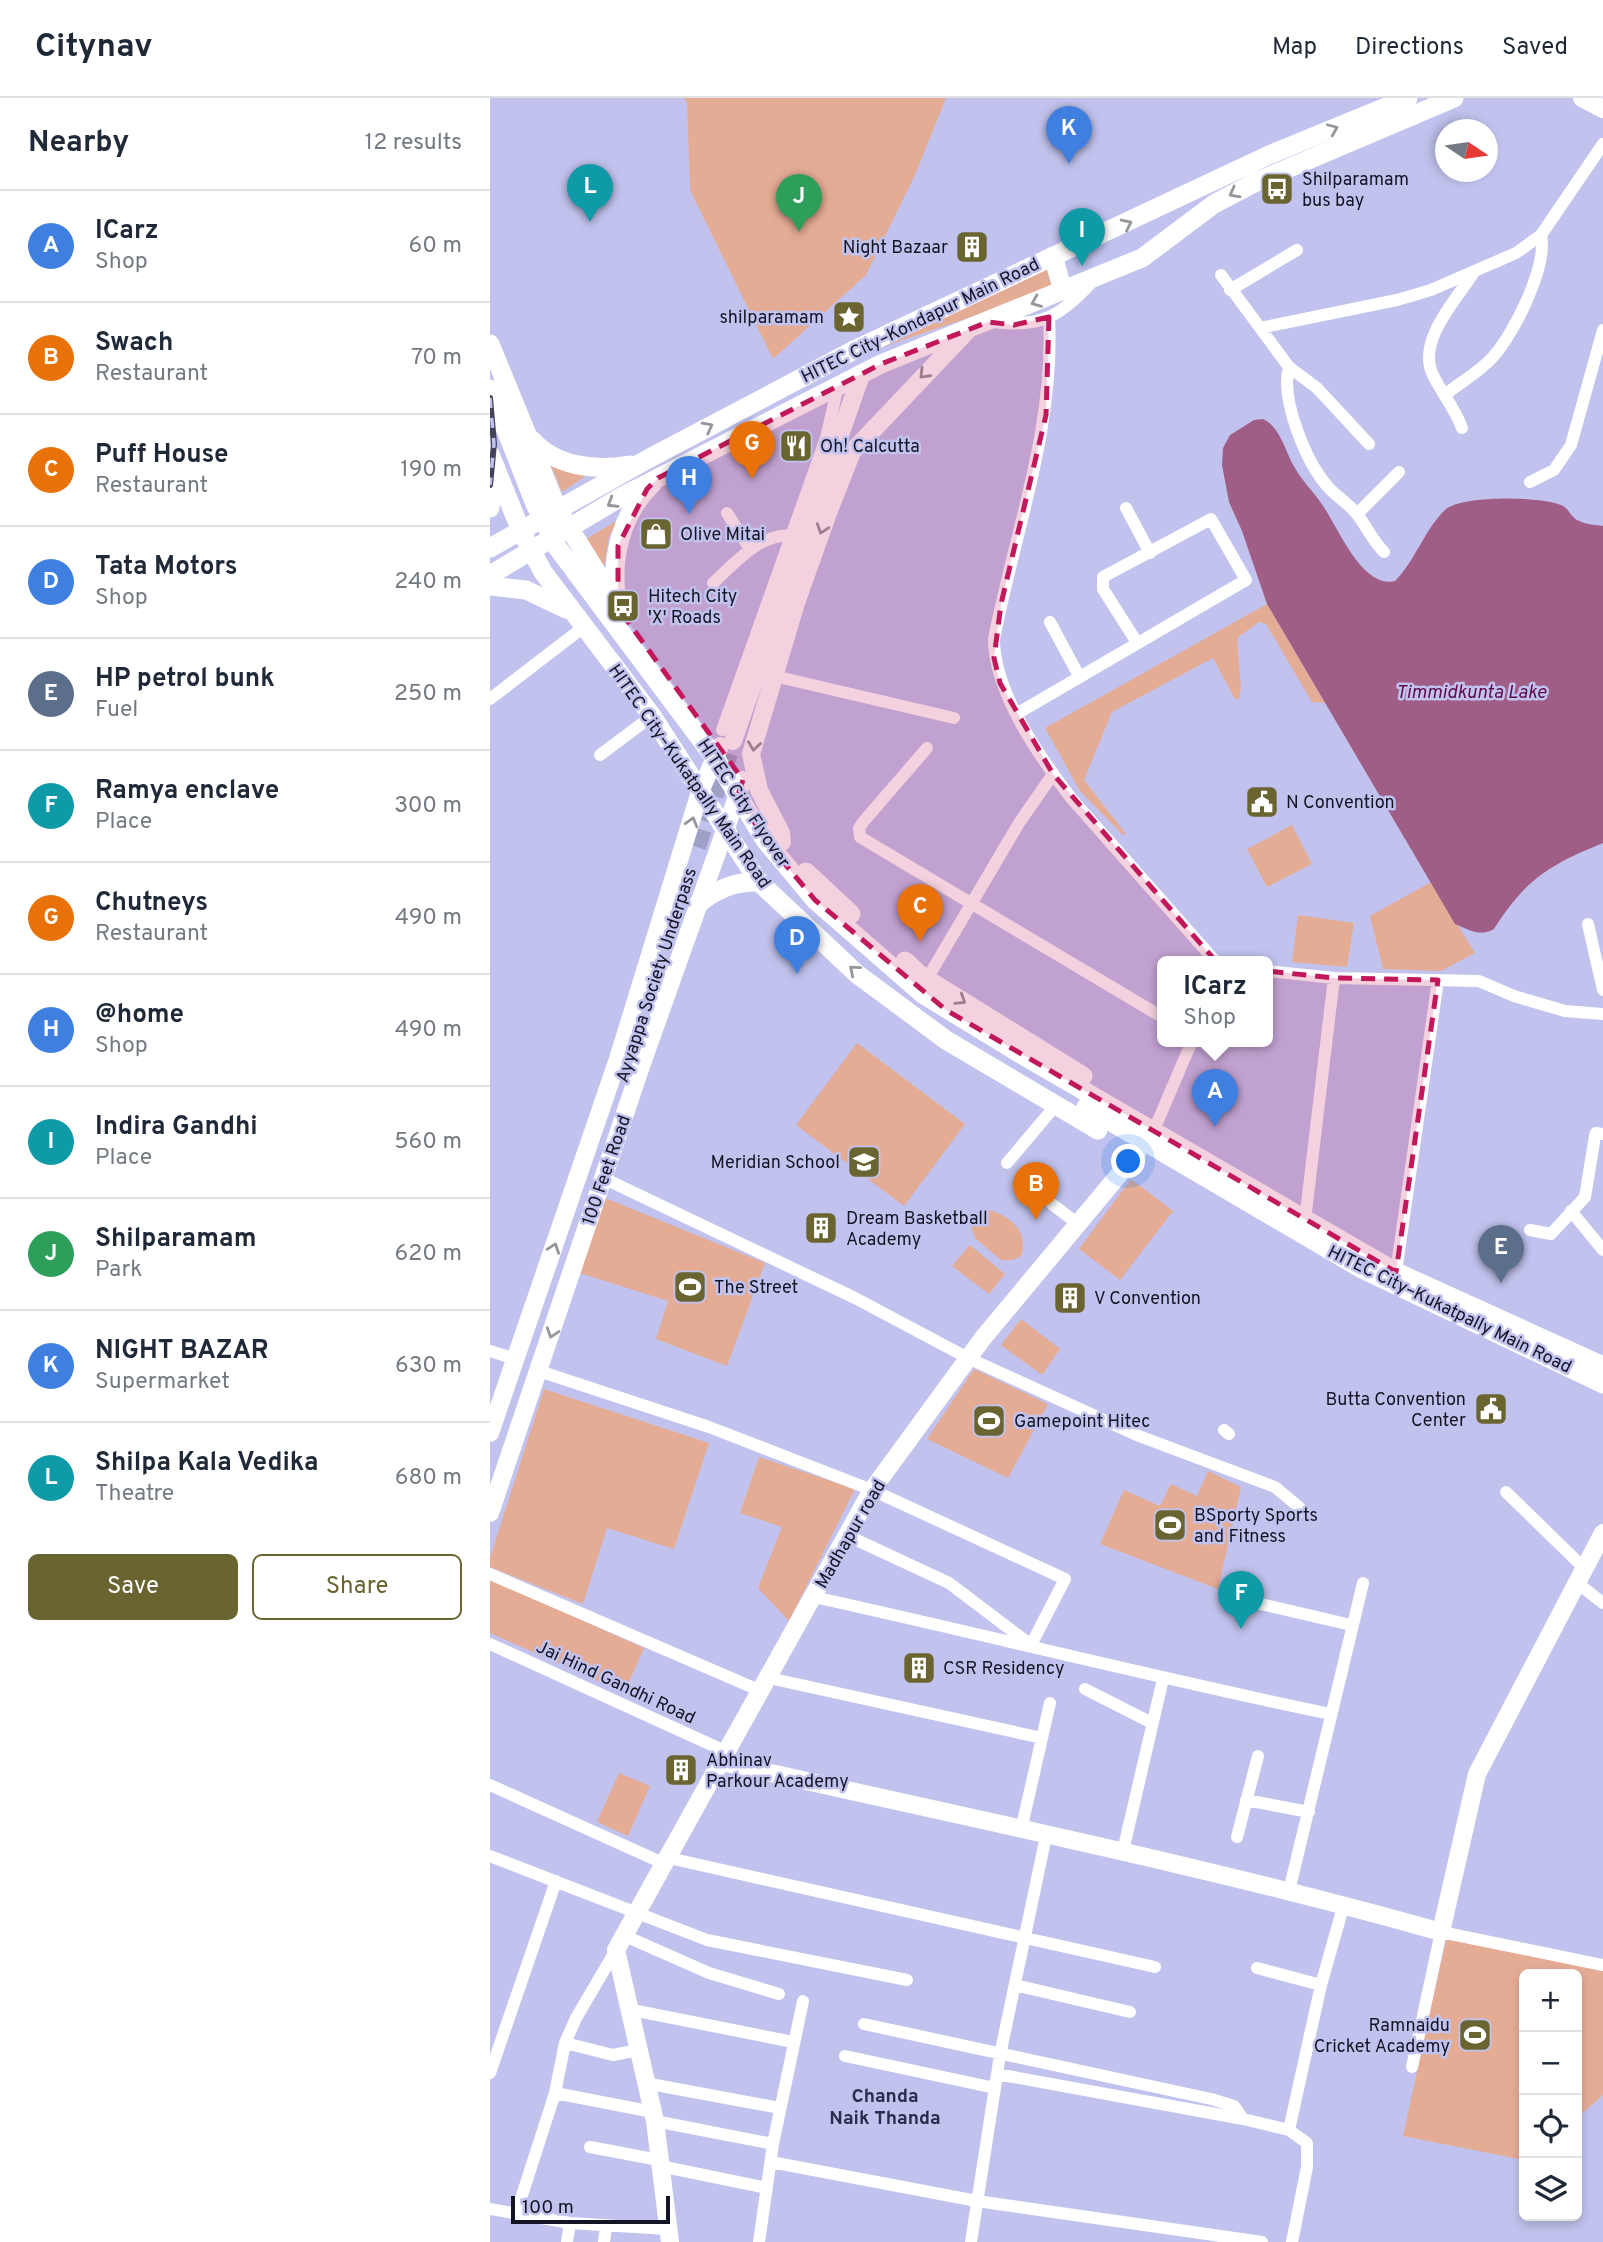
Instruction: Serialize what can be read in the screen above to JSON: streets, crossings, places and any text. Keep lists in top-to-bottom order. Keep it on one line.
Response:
{"streets":{"main road":["HITEC City–Kondapur Main Road","HITEC City–Kukatpally Main Road","HITEC City Flyover","Ayyappa Society Underpass","100 Feet Road","Madhapur road"],"street":["Jai Hind Gandhi Road"]},"crossings":[["HITEC City–Kondapur Main Road","HITEC City–Kukatpally Main Road"],["HITEC City–Kukatpally Main Road","HITEC City Flyover"],["HITEC City–Kukatpally Main Road","100 Feet Road"],["HITEC City–Kukatpally Main Road","Madhapur road"],["Ayyappa Society Underpass","100 Feet Road"],["Madhapur road","Jai Hind Gandhi Road"]],"districts":["Chanda Naik Thanda"],"water":["Timmidkunta Lake"],"places":{"bus stop":["Shilparamam bus bay","Hitech City 'X' Roads"],"building":["Night Bazaar","Dream Basketball Academy","V Convention","CSR Residency","Abhinav Parkour Academy"],"place":["shilparamam"],"restaurant":["Oh! Calcutta"],"shop":["Olive Mitai"],"public building":["N Convention","Butta Convention Center"],"school or university":["Meridian School"],"sports":["The Street","Gamepoint Hitec","BSporty Sports and Fitness","Ramnaidu Cricket Academy"]},"scale_bar":"100 m","north":"right","page":{"header":"Citynav","nav":["Map","Directions","Saved"],"heading":["Nearby","12 results"],"pins":["K","L","J","I","G","H","C","D","A","B","E","F"],"list":[{"mark":"A","name":"ICarz","note":"Shop","value":"60 m"},{"mark":"B","name":"Swach","note":"Restaurant","value":"70 m"},{"mark":"C","name":"Puff House","note":"Restaurant","value":"190 m"},{"mark":"D","name":"Tata Motors","note":"Shop","value":"240 m"},{"mark":"E","name":"HP petrol bunk","note":"Fuel","value":"250 m"},{"mark":"F","name":"Ramya enclave","note":"Place","value":"300 m"},{"mark":"G","name":"Chutneys","note":"Restaurant","value":"490 m"},{"mark":"H","name":"@home","note":"Shop","value":"490 m"},{"mark":"I","name":"Indira Gandhi","note":"Place","value":"560 m"},{"mark":"J","name":"Shilparamam","note":"Park","value":"620 m"},{"mark":"K","name":"NIGHT BAZAR","note":"Supermarket","value":"630 m"},{"mark":"L","name":"Shilpa Kala Vedika","note":"Theatre","value":"680 m"}],"popup":["ICarz","Shop"],"buttons":["Save","Share"],"map_buttons":["+","−"],"scale":"100 m"}}
